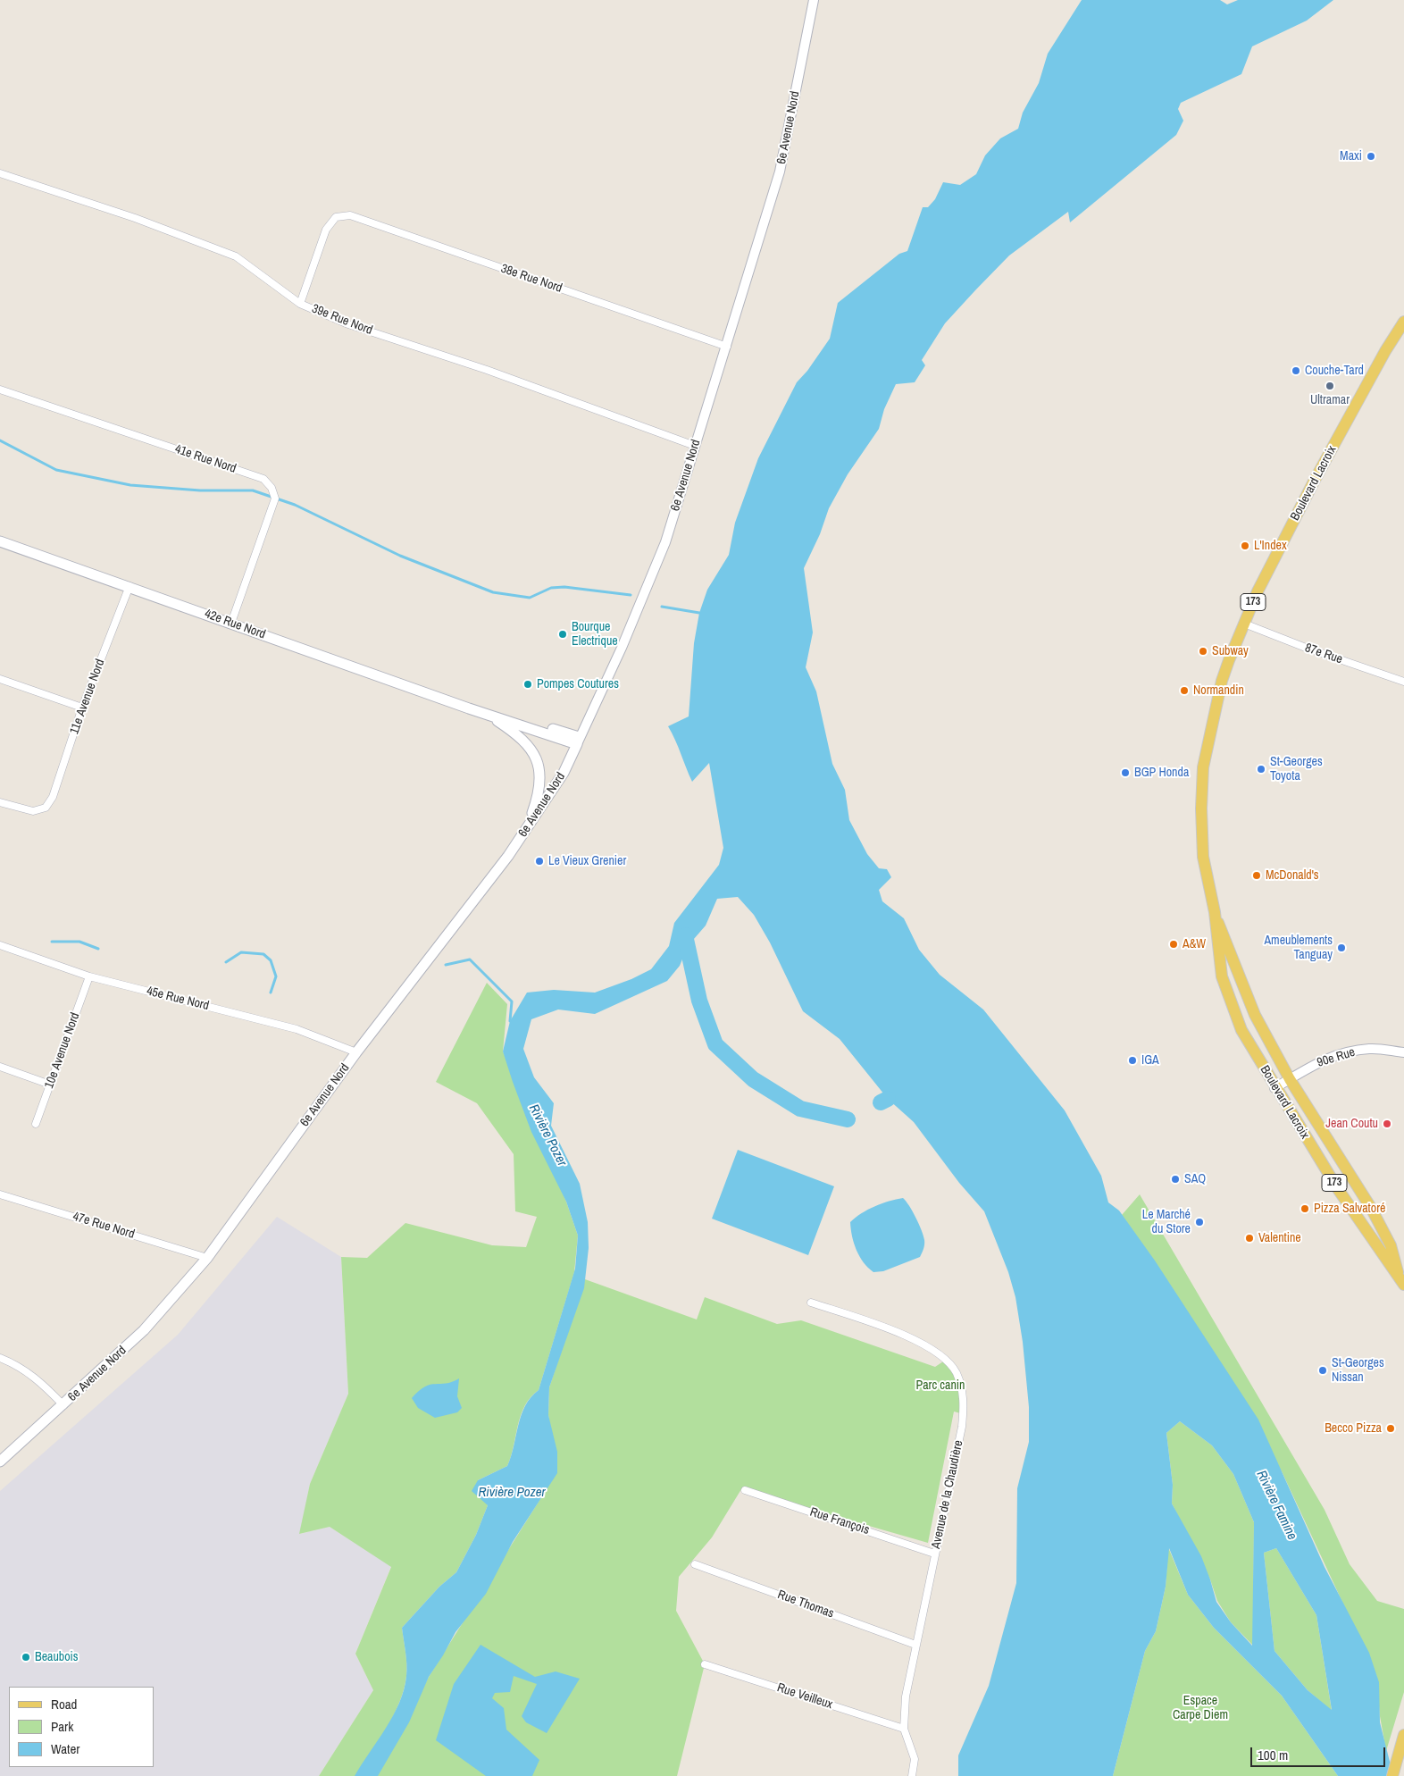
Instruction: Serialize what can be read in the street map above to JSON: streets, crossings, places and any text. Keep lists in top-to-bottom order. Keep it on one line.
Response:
{"streets":{"main road":["6e Avenue Nord","Boulevard Lacroix","173","42e Rue Nord"],"street":["38e Rue Nord","39e Rue Nord","41e Rue Nord","87e Rue","11e Avenue Nord","45e Rue Nord","10e Avenue Nord","90e Rue","47e Rue Nord","Avenue de la Chaudière","Rue François","Rue Thomas","Rue Veilleux"]},"crossings":[["6e Avenue Nord","38e Rue Nord"],["6e Avenue Nord","39e Rue Nord"],["6e Avenue Nord","42e Rue Nord"],["6e Avenue Nord","45e Rue Nord"],["6e Avenue Nord","47e Rue Nord"],["38e Rue Nord","39e Rue Nord"],["41e Rue Nord","42e Rue Nord"],["Boulevard Lacroix","87e Rue"],["Boulevard Lacroix","90e Rue"],["42e Rue Nord","11e Avenue Nord"],["45e Rue Nord","10e Avenue Nord"],["Avenue de la Chaudière","Rue François"],["Avenue de la Chaudière","Rue Thomas"],["Avenue de la Chaudière","Rue Veilleux"]],"water":["Rivière Pozer","Rivière Famine"],"parks":["Parc canin","Espace Carpe Diem"],"places":["Maxi","Couche-Tard","Ultramar","L'Index","Bourque Electrique","Subway","Pompes Coutures","Normandin","St-Georges Toyota","BGP Honda","Le Vieux Grenier","McDonald's","A&W","Ameublements Tanguay","IGA","Jean Coutu","SAQ","Pizza Salvatoré","Le Marché du Store","Valentine","St-Georges Nissan","Becco Pizza","Beaubois"],"legend":["Road","Park","Water"],"scale_bar":"100 m"}
